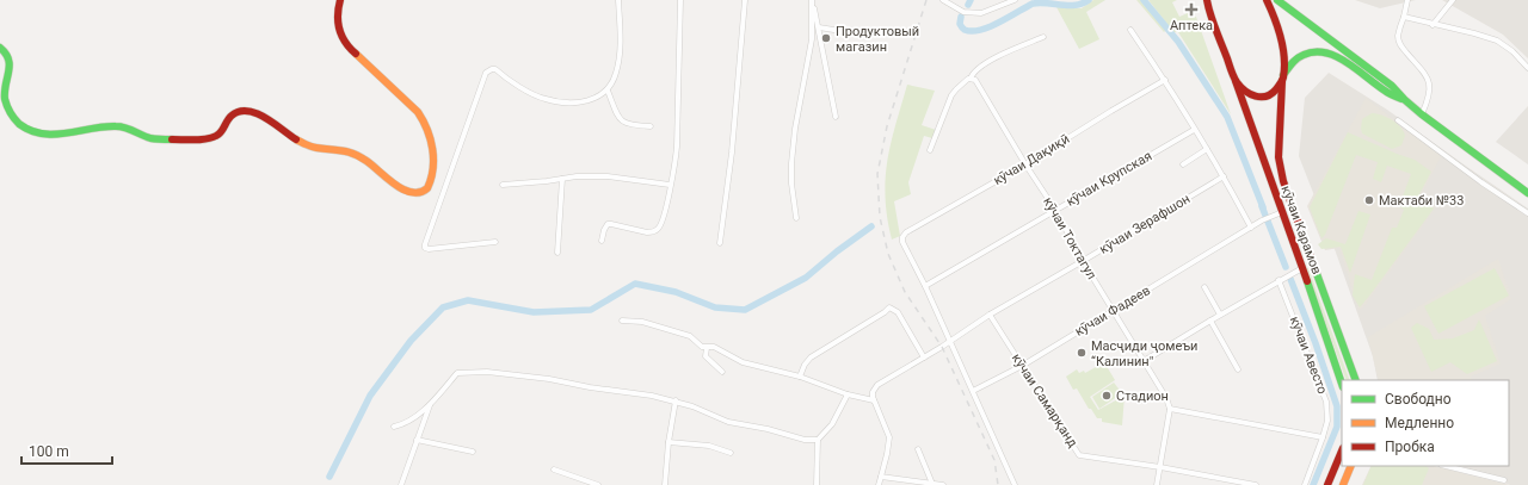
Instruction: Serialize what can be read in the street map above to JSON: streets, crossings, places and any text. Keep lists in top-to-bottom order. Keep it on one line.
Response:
{"streets":{"main road":["кӯчаи Карамов"],"street":["кӯчаи Дақиқӣ","кӯчаи Крупская","кӯчаи Зерафшон","кӯчаи Токтагул","кӯчаи Фадеев","кӯчаи Авесто","кӯчаи Самарқанд"]},"crossings":[["кӯчаи Дақиқӣ","кӯчаи Крупская"],["кӯчаи Дақиқӣ","кӯчаи Токтагул"],["кӯчаи Крупская","кӯчаи Токтагул"],["кӯчаи Зерафшон","кӯчаи Токтагул"],["кӯчаи Зерафшон","кӯчаи Самарқанд"],["кӯчаи Карамов","кӯчаи Фадеев"],["кӯчаи Токтагул","кӯчаи Фадеев"],["кӯчаи Фадеев","кӯчаи Самарқанд"]],"places":{"health":["Аптека"],"other":["Продуктовый магазин","Мактаби №33","Масҷиди ҷомеъи “Калинин\"","Стадион"]},"legend":["Свободно","Медленно","Пробка"],"scale_bar":"100 m"}
